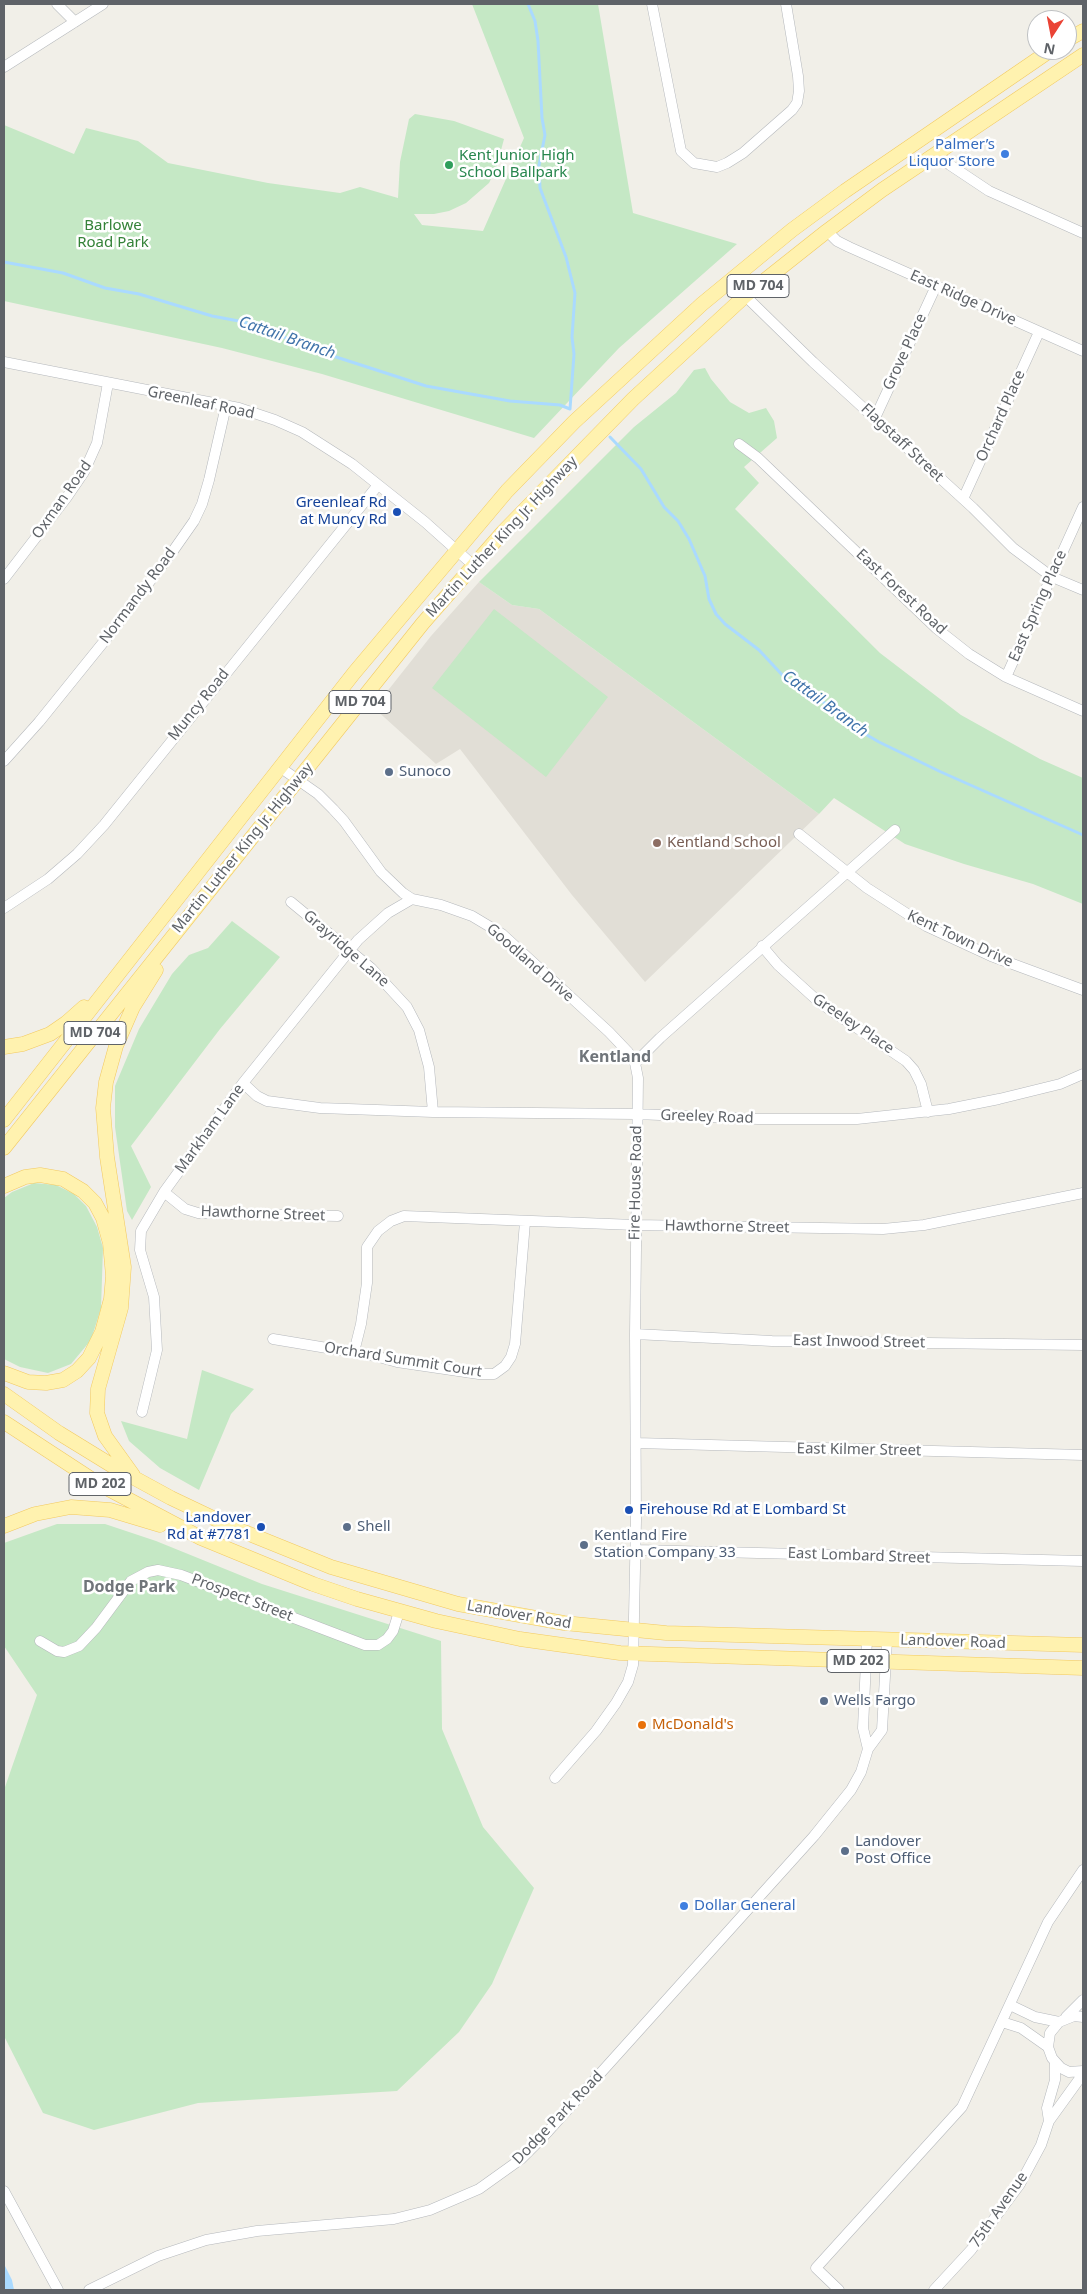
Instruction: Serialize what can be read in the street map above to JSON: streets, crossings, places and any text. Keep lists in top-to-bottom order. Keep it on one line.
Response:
{"streets":{"main road":["MD 704","Martin Luther King Jr. Highway","MD 202","Landover Road"],"street":["East Ridge Drive","Grove Place","Greenleaf Road","Orchard Place","Flagstaff Street","Oxman Road","East Forest Road","Normandy Road","East Spring Place","Muncy Road","Kent Town Drive","Grayridge Lane","Goodland Drive","Greeley Place","Greeley Road","Markham Lane","Fire House Road","Hawthorne Street","East Inwood Street","Orchard Summit Court","East Kilmer Street","East Lombard Street","Prospect Street","Dodge Park Road","75th Avenue"]},"crossings":[["East Ridge Drive","Grove Place"],["East Ridge Drive","Orchard Place"],["East Ridge Drive","Martin Luther King Jr. Highway"],["Grove Place","Flagstaff Street"],["Greenleaf Road","Oxman Road"],["Greenleaf Road","Martin Luther King Jr. Highway"],["Greenleaf Road","Normandy Road"],["Greenleaf Road","Muncy Road"],["Orchard Place","Flagstaff Street"],["Flagstaff Street","Martin Luther King Jr. Highway"],["Flagstaff Street","East Spring Place"],["East Forest Road","East Spring Place"],["Grayridge Lane","Greeley Road"],["Grayridge Lane","Markham Lane"],["Goodland Drive","Markham Lane"],["Goodland Drive","Fire House Road"],["Greeley Place","Greeley Road"],["Greeley Road","Markham Lane"],["Greeley Road","Fire House Road"],["Markham Lane","Hawthorne Street"],["Fire House Road","Hawthorne Street"],["Fire House Road","East Inwood Street"],["Fire House Road","East Kilmer Street"],["Fire House Road","East Lombard Street"],["Fire House Road","Landover Road"],["Hawthorne Street","Orchard Summit Court"],["Prospect Street","Landover Road"],["Landover Road","Dodge Park Road"]],"districts":["Kentland","Dodge Park"],"water":["Cattail Branch"],"parks":["Barlowe Road Park"],"places":["Palmer’s Liquor Store","Kent Junior High School Ballpark","Greenleaf Rd at Muncy Rd","Sunoco","Kentland School","Firehouse Rd at E Lombard St","Landover Rd at #7781","Shell","Kentland Fire Station Company 33","Wells Fargo","McDonald's","Landover Post Office","Dollar General"],"north":"bottom"}
